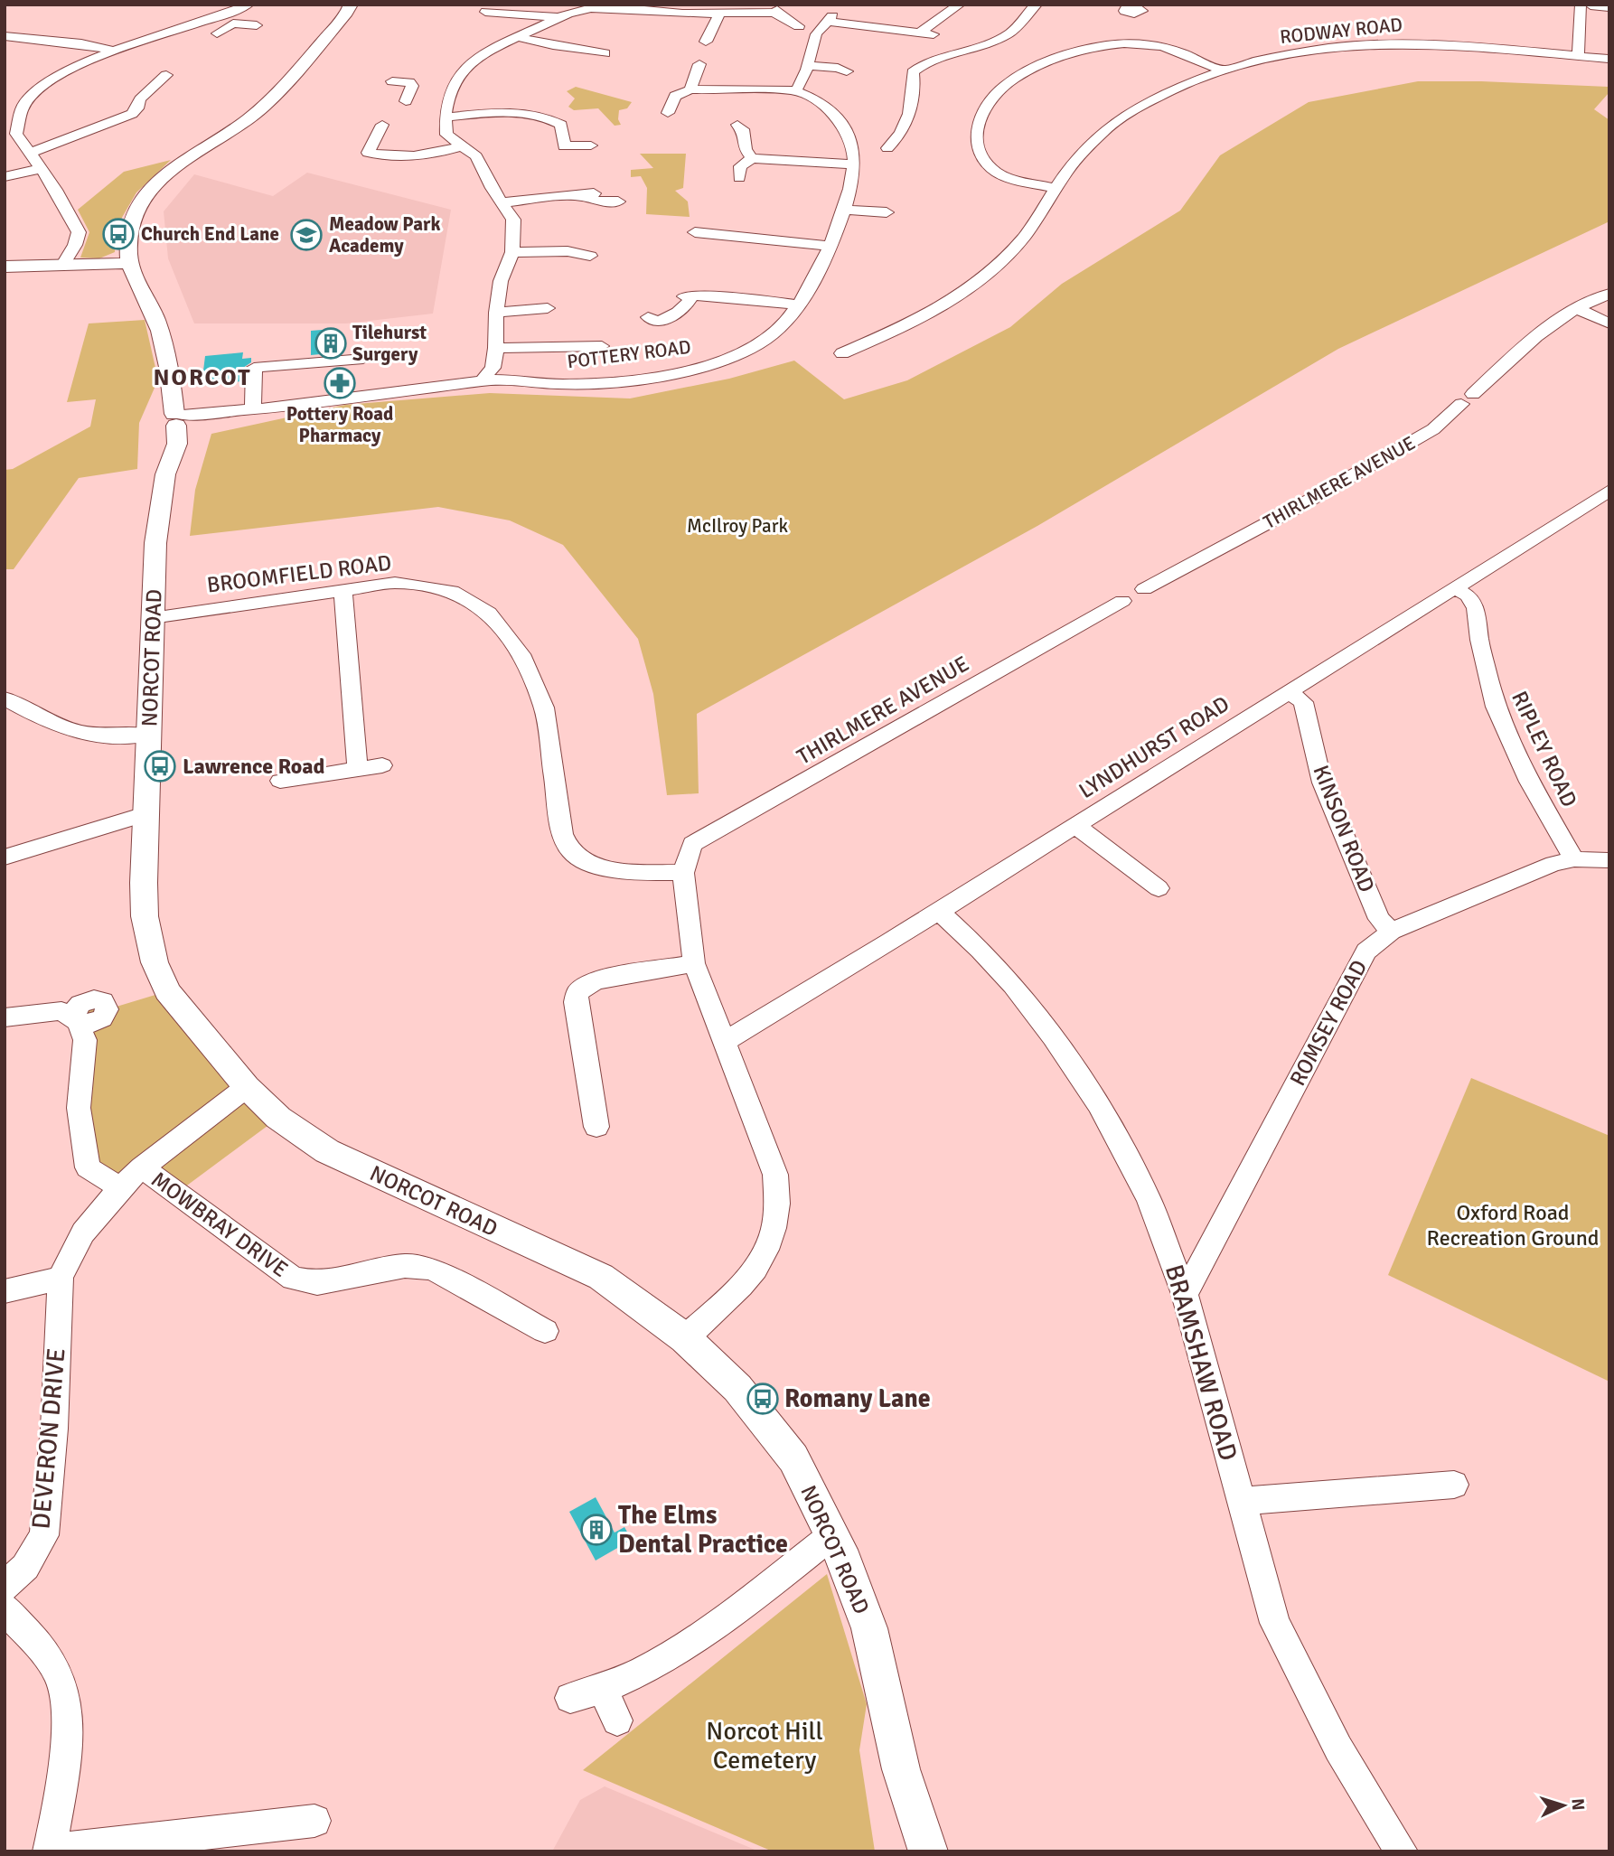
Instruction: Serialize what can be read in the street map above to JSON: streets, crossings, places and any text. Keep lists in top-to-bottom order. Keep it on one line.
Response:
{"streets":{"street":["RODWAY ROAD","POTTERY ROAD","THIRLMERE AVENUE","BROOMFIELD ROAD","NORCOT ROAD","LYNDHURST ROAD","RIPLEY ROAD","KINSON ROAD","ROMSEY ROAD","MOWBRAY DRIVE","BRAMSHAW ROAD","DEVERON DRIVE"]},"crossings":[["POTTERY ROAD","NORCOT ROAD"],["THIRLMERE AVENUE","BROOMFIELD ROAD"],["BROOMFIELD ROAD","NORCOT ROAD"],["LYNDHURST ROAD","RIPLEY ROAD"],["LYNDHURST ROAD","KINSON ROAD"],["LYNDHURST ROAD","BRAMSHAW ROAD"],["RIPLEY ROAD","ROMSEY ROAD"],["KINSON ROAD","ROMSEY ROAD"],["ROMSEY ROAD","BRAMSHAW ROAD"]],"districts":["NORCOT"],"parks":["McIlroy Park","Oxford Road Recreation Ground","Norcot Hill Cemetery"],"places":{"bus stop":["Church End Lane","Lawrence Road","Romany Lane"],"school or university":["Meadow Park Academy"],"building":["Tilehurst Surgery","The Elms Dental Practice"],"pharmacy":["Pottery Road Pharmacy"]},"north":"right"}
